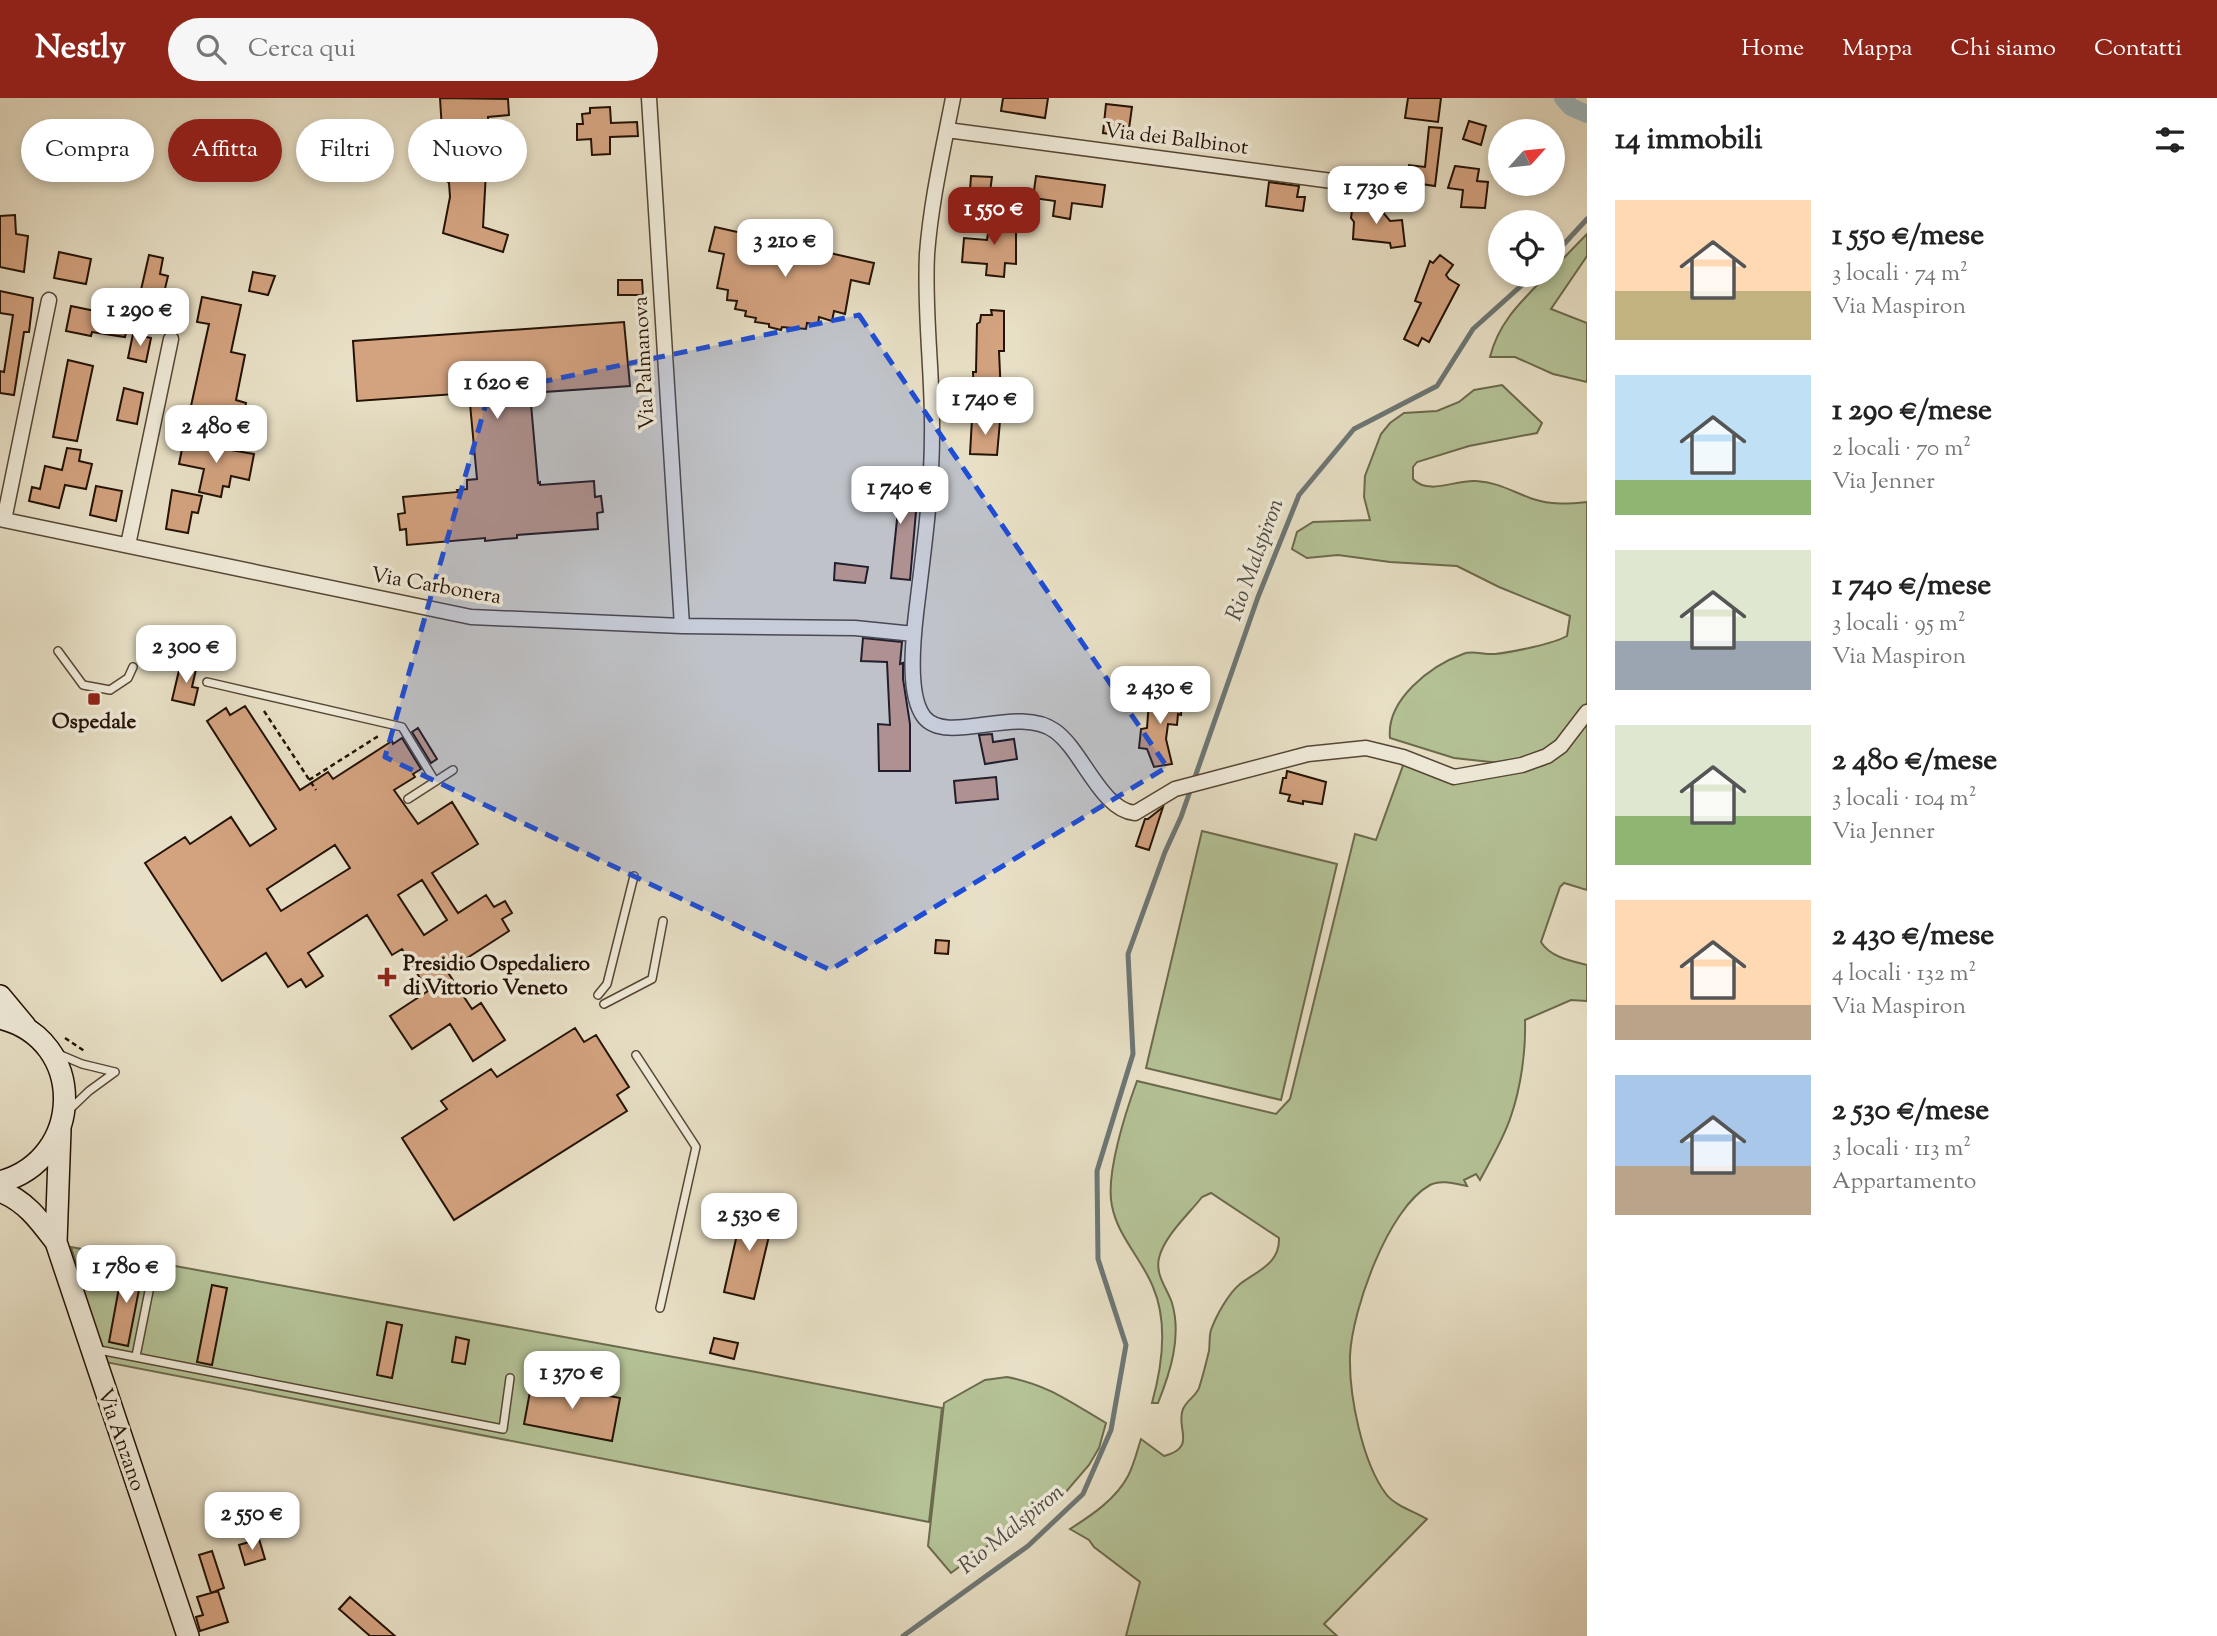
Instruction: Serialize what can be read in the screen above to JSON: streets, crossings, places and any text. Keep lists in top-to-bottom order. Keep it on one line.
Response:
{"streets":{"main road":["Via Anzano"],"street":["Via dei Balbinot","Via Palmanova","Via Carbonera"]},"crossings":[["Via Palmanova","Via Carbonera"]],"water":["Rio Malspiron"],"places":{"transit":["Ospedale"],"health":["Presidio Ospedaliero di Vittorio Veneto"]},"north":"top right","page":{"header":"Nestly","search":"Cerca qui","nav":["Home","Mappa","Chi siamo","Contatti"],"heading":"14 immobili","chip":["Compra","Affitta","Filtri","Nuovo"],"price":["1 730 €","1 550 €","3 210 €","1 290 €","1 620 €","1 740 €","2 480 €","1 740 €","2 300 €","2 430 €","2 530 €","1 780 €","1 370 €","2 550 €"],"list":[{"name":"1 550 €/mese","note":"3 locali · 74 m² · Via Maspiron"},{"name":"1 290 €/mese","note":"2 locali · 70 m² · Via Jenner"},{"name":"1 740 €/mese","note":"3 locali · 95 m² · Via Maspiron"},{"name":"2 480 €/mese","note":"3 locali · 104 m² · Via Jenner"},{"name":"2 430 €/mese","note":"4 locali · 132 m² · Via Maspiron"},{"name":"2 530 €/mese","note":"3 locali · 113 m² · Appartamento"}]}}
